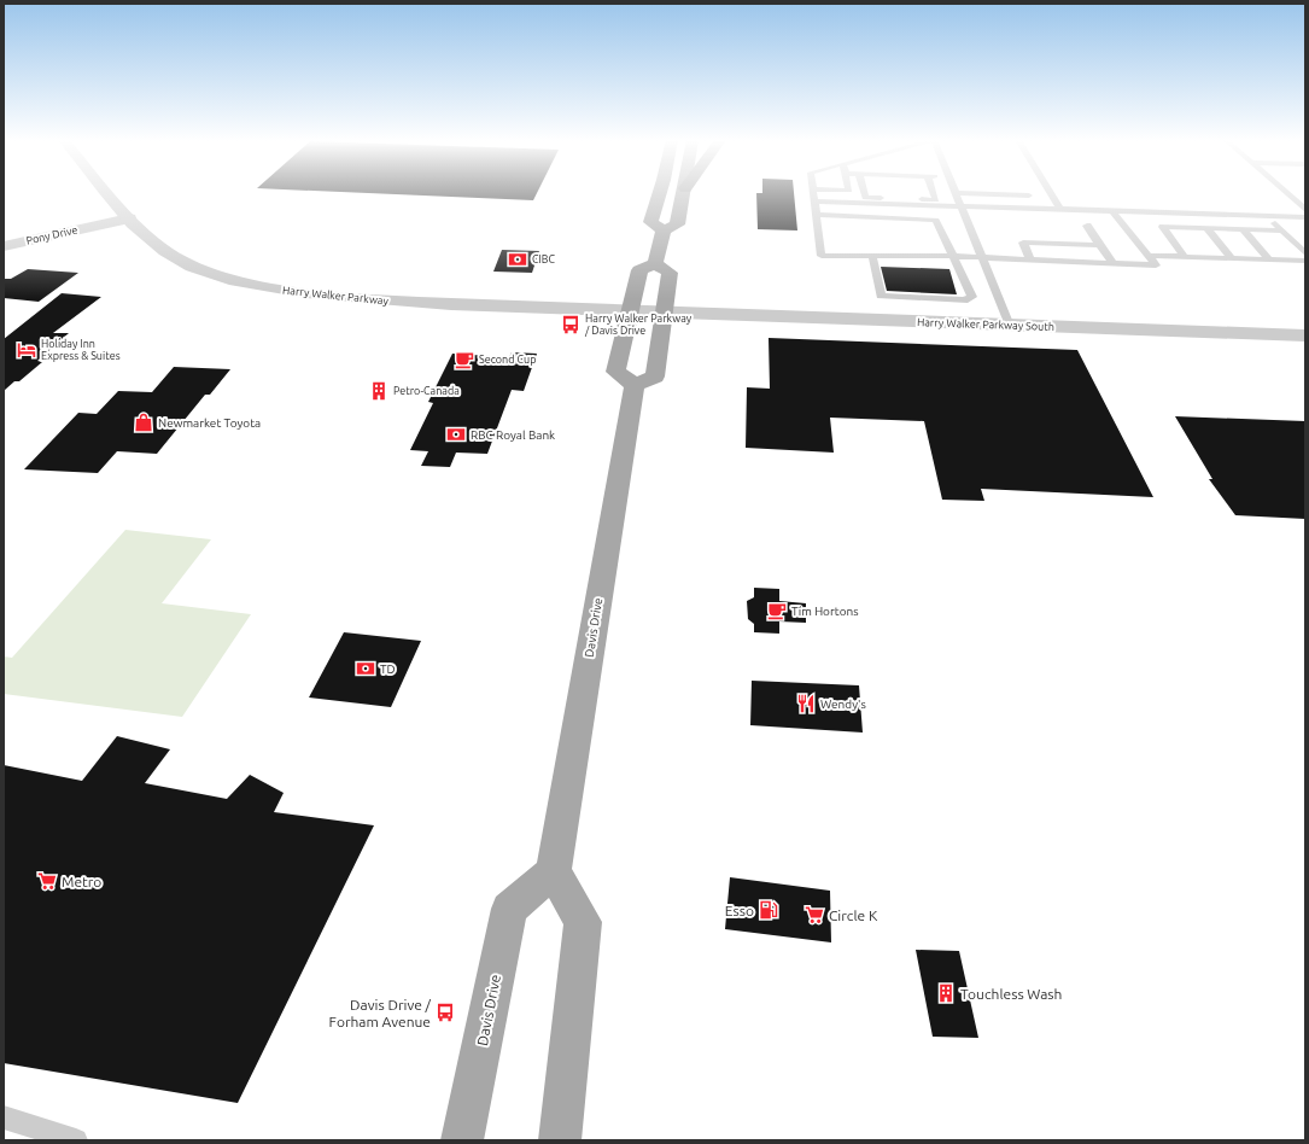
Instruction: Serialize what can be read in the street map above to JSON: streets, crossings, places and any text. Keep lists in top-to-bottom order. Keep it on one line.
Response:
{"streets":{"main road":["Davis Drive"],"street":["Pony Drive","Harry Walker Parkway","Harry Walker Parkway South"]},"crossings":[["Pony Drive","Harry Walker Parkway"],["Harry Walker Parkway","Harry Walker Parkway South"]],"places":{"bank":["CIBC","RBC Royal Bank","TD"],"bus stop":["Harry Walker Parkway / Davis Drive","Davis Drive / Forham Avenue"],"hotel":["Holiday Inn Express & Suites"],"cafe":["Second Cup","Tim Hortons"],"building":["Petro-Canada","Touchless Wash"],"shop":["Newmarket Toyota"],"restaurant":["Wendy's"],"supermarket":["Metro","Circle K"],"fuel station":["Esso"]}}
